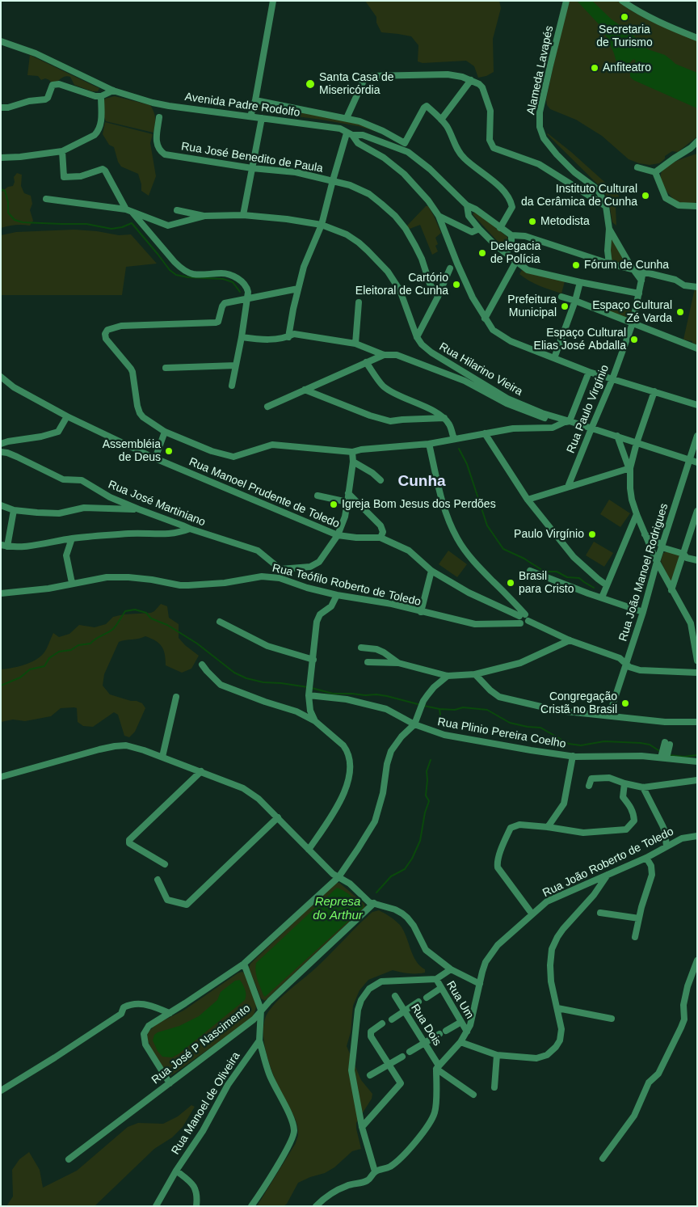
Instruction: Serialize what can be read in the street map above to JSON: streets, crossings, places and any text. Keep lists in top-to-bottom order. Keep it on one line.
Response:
{"streets":{"street":["Alameda Lavapés","Avenida Padre Rodolfo","Rua José Benedito de Paula","Rua Hilarino Vieira","Rua Paulo Virgínio","Rua Manoel Prudente de Toledo","Rua José Martiniano","Rua João Manoel Rodrigues","Rua Teófilo Roberto de Toledo","Rua Plinio Pereira Coelho","Rua João Roberto de Toledo","Rua Um","Rua Dois","Rua José P Nascimento","Rua Manoel de Oliveira"]},"crossings":[["Rua Hilarino Vieira","Rua Paulo Virgínio"],["Rua Hilarino Vieira","Rua João Manoel Rodrigues"],["Rua Manoel Prudente de Toledo","Rua Teófilo Roberto de Toledo"],["Rua João Roberto de Toledo","Rua Um"],["Rua João Roberto de Toledo","Rua Dois"]],"districts":["Cunha"],"water":["Represa do Arthur"],"places":["Secretaria de Turismo","Anfiteatro","Santa Casa de Misericórdia","Instituto Cultural da Cerâmica de Cunha","Metodista","Delegacia de Polícia","Fórum de Cunha","Cartório Eleitoral de Cunha","Prefeitura Municipal","Espaço Cultural Zé Varda","Espaço Cultural Elias José Abdalla","Assembléia de Deus","Igreja Bom Jesus dos Perdões","Paulo Virgínio","Brasil para Cristo","Congregação Cristã no Brasil"]}
